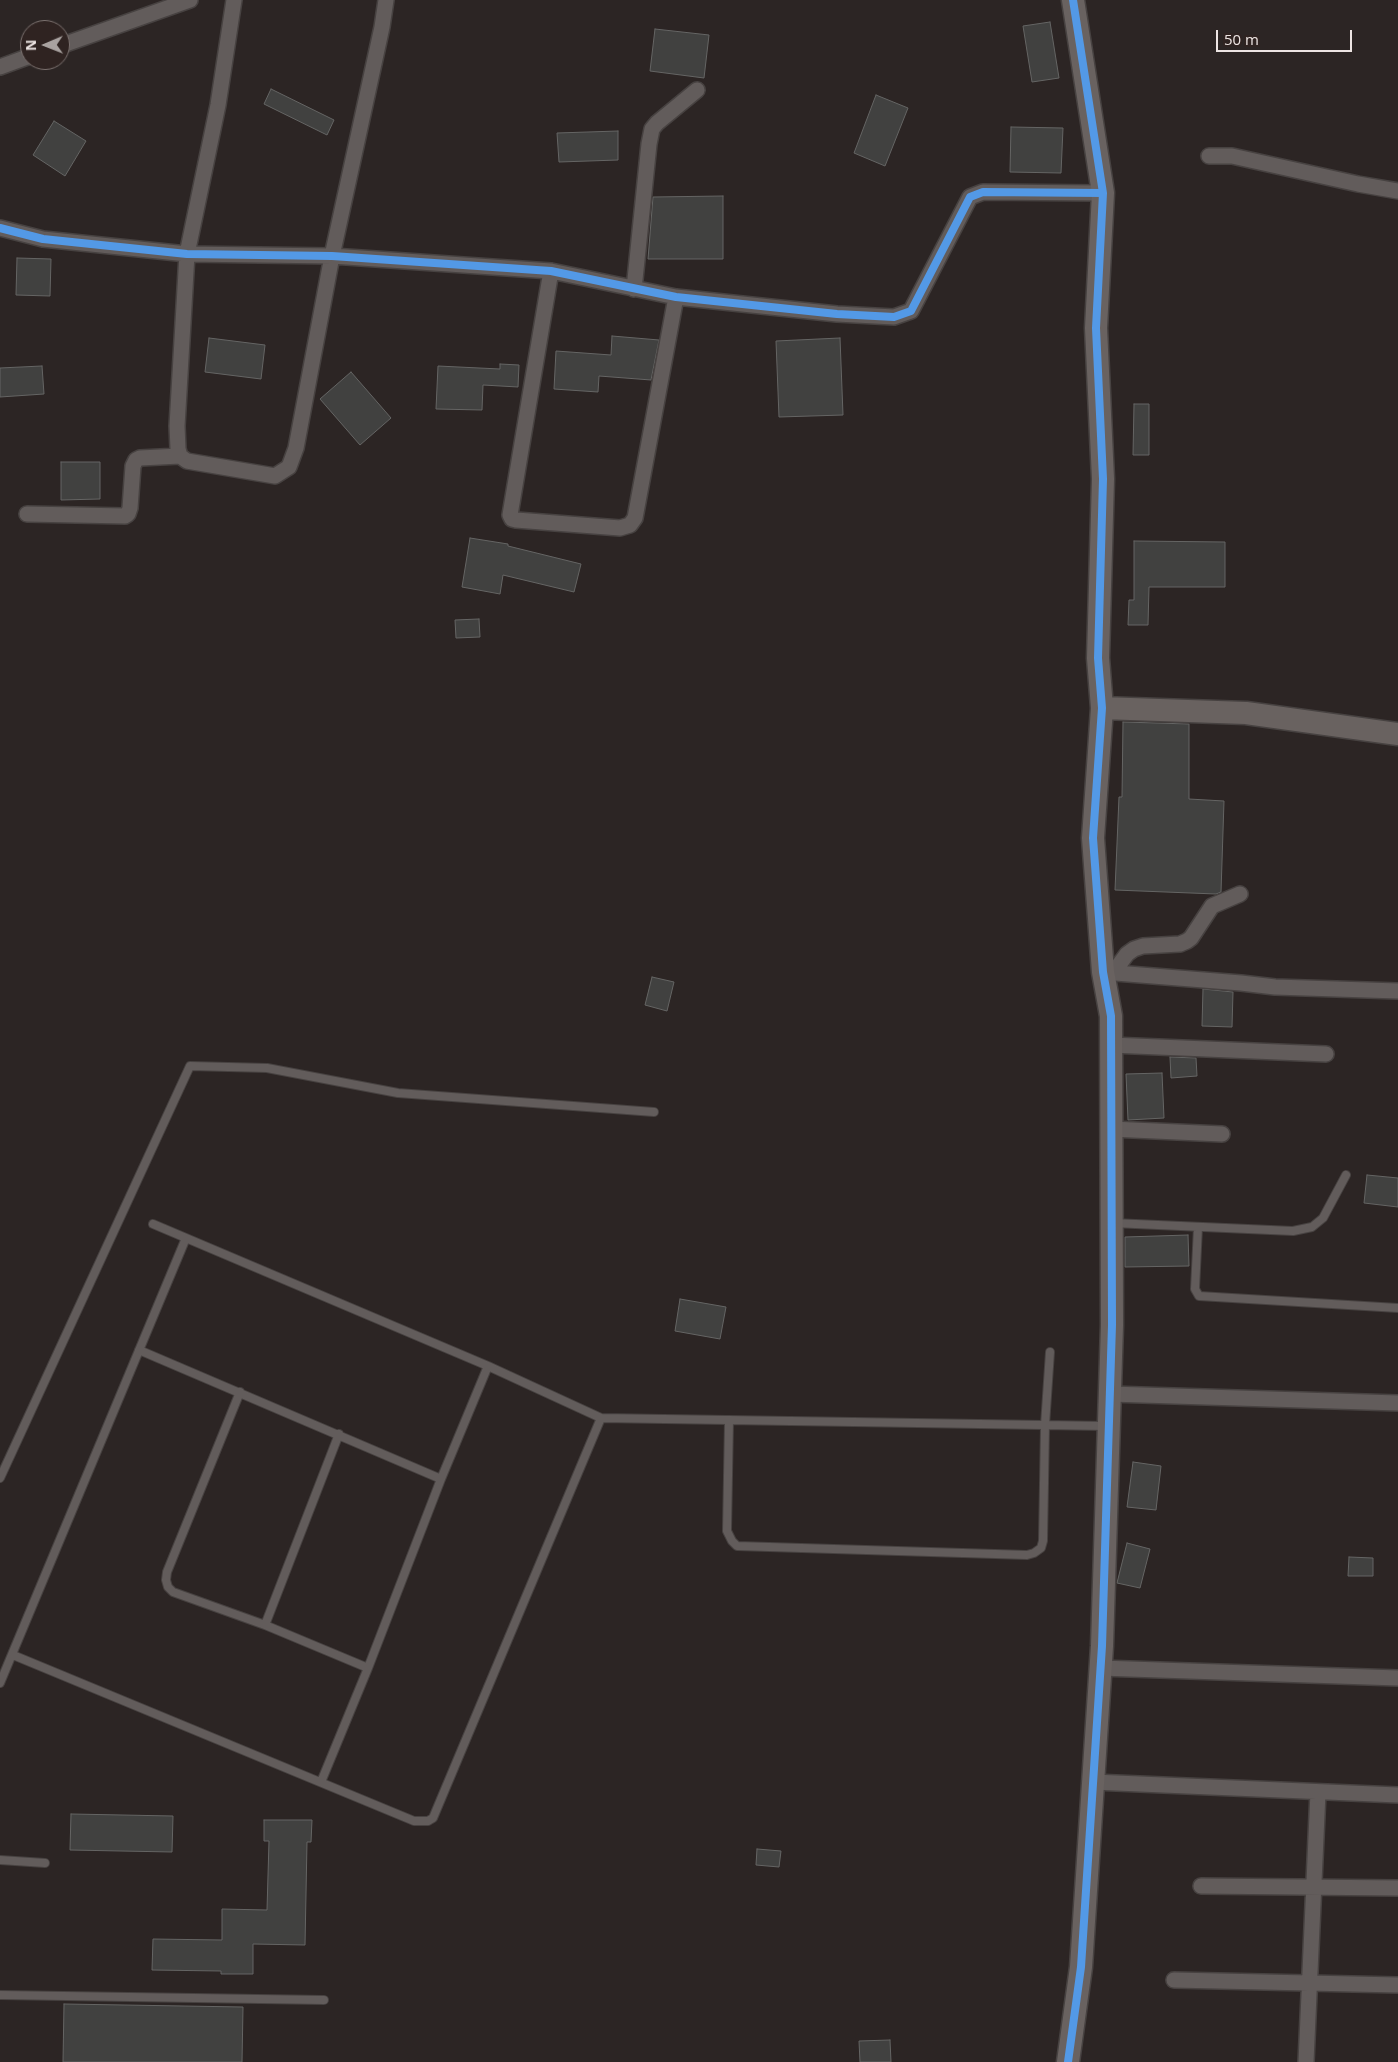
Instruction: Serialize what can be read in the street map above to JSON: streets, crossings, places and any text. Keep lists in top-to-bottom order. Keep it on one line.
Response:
{"scale_bar":"50 m","north":"left"}
